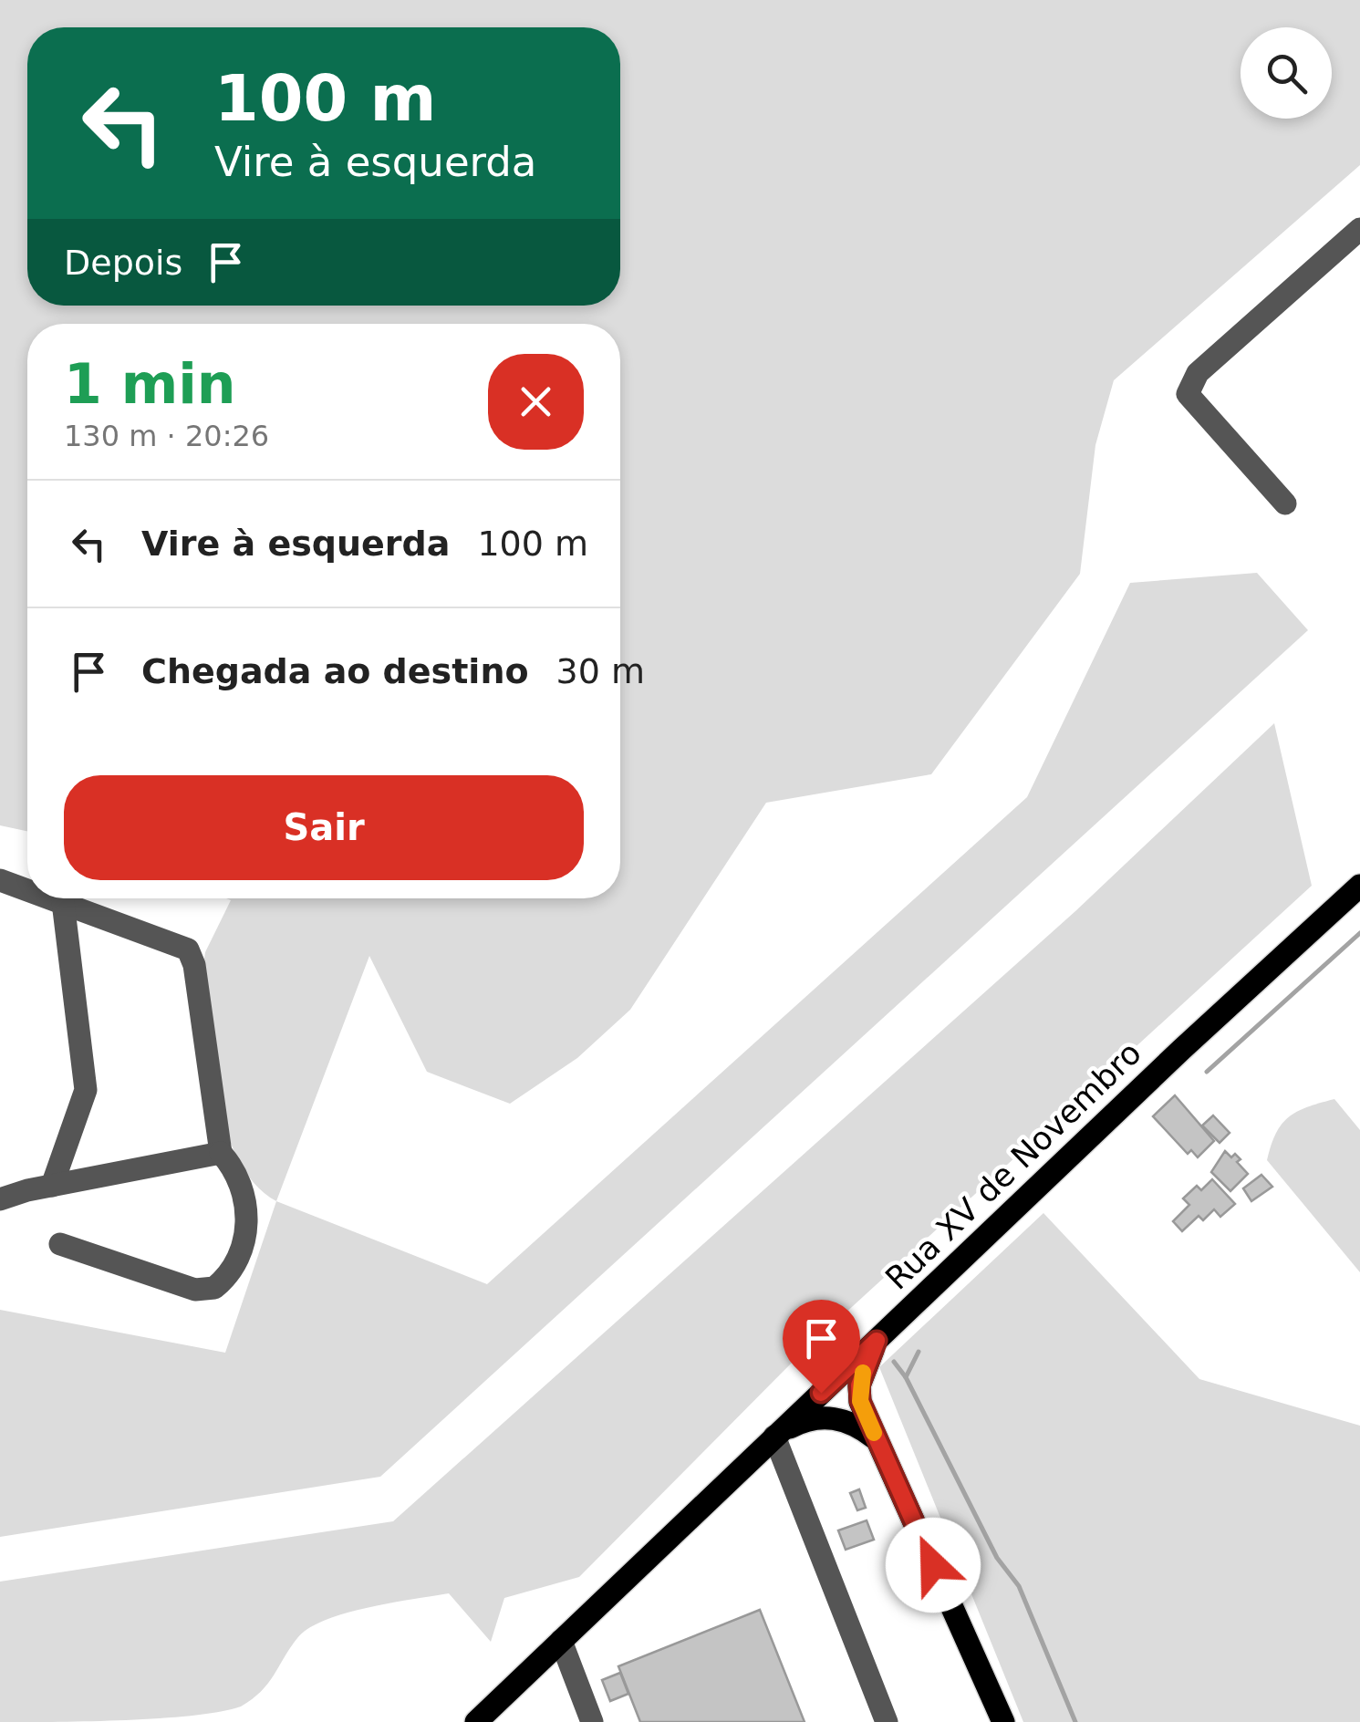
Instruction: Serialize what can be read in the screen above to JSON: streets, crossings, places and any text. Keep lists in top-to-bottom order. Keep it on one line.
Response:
{"streets":{"main road":["Rua XV de Novembro"]},"page":{"turn":["100 m","Vire à esquerda"],"then":"Depois","heading":["1 min","130 m · 20:26"],"list":[{"name":"Vire à esquerda","value":"100 m"},{"name":"Chegada ao destino","value":"30 m"}],"buttons":"Sair"}}
